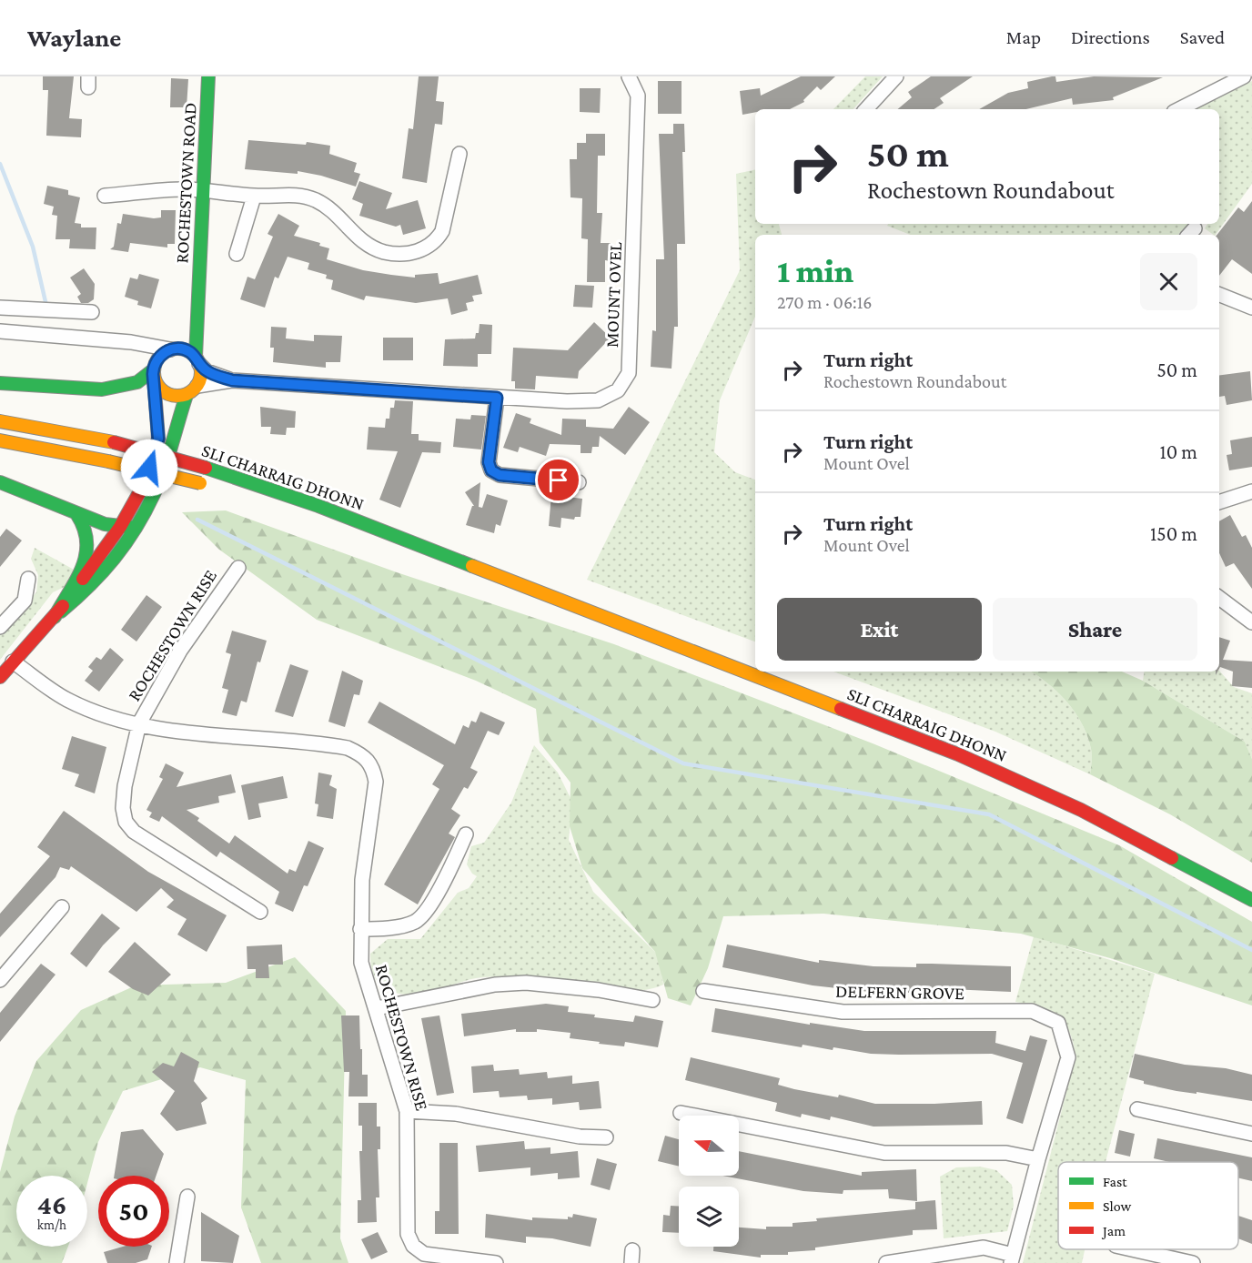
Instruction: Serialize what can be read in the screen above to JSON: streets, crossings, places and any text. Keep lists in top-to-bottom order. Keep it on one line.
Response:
{"streets":{"main road":["ROCHESTOWN ROAD","SLI CHARRAIG DHONN"],"street":["MOUNT OVEL","ROCHESTOWN RISE","DELFERN GROVE"]},"crossings":[["ROCHESTOWN ROAD","MOUNT OVEL"]],"legend":["Fast","Slow","Jam"],"north":"left","page":{"header":"Waylane","nav":["Map","Directions","Saved"],"turn":["50 m","Rochestown Roundabout"],"heading":["1 min","270 m · 06:16"],"list":[{"name":"Turn right","note":"Rochestown Roundabout","value":"50 m"},{"name":"Turn right","note":"Mount Ovel","value":"10 m"},{"name":"Turn right","note":"Mount Ovel","value":"150 m"}],"buttons":["Exit","Share"],"speed":"46 km/h","limit":"50"}}
